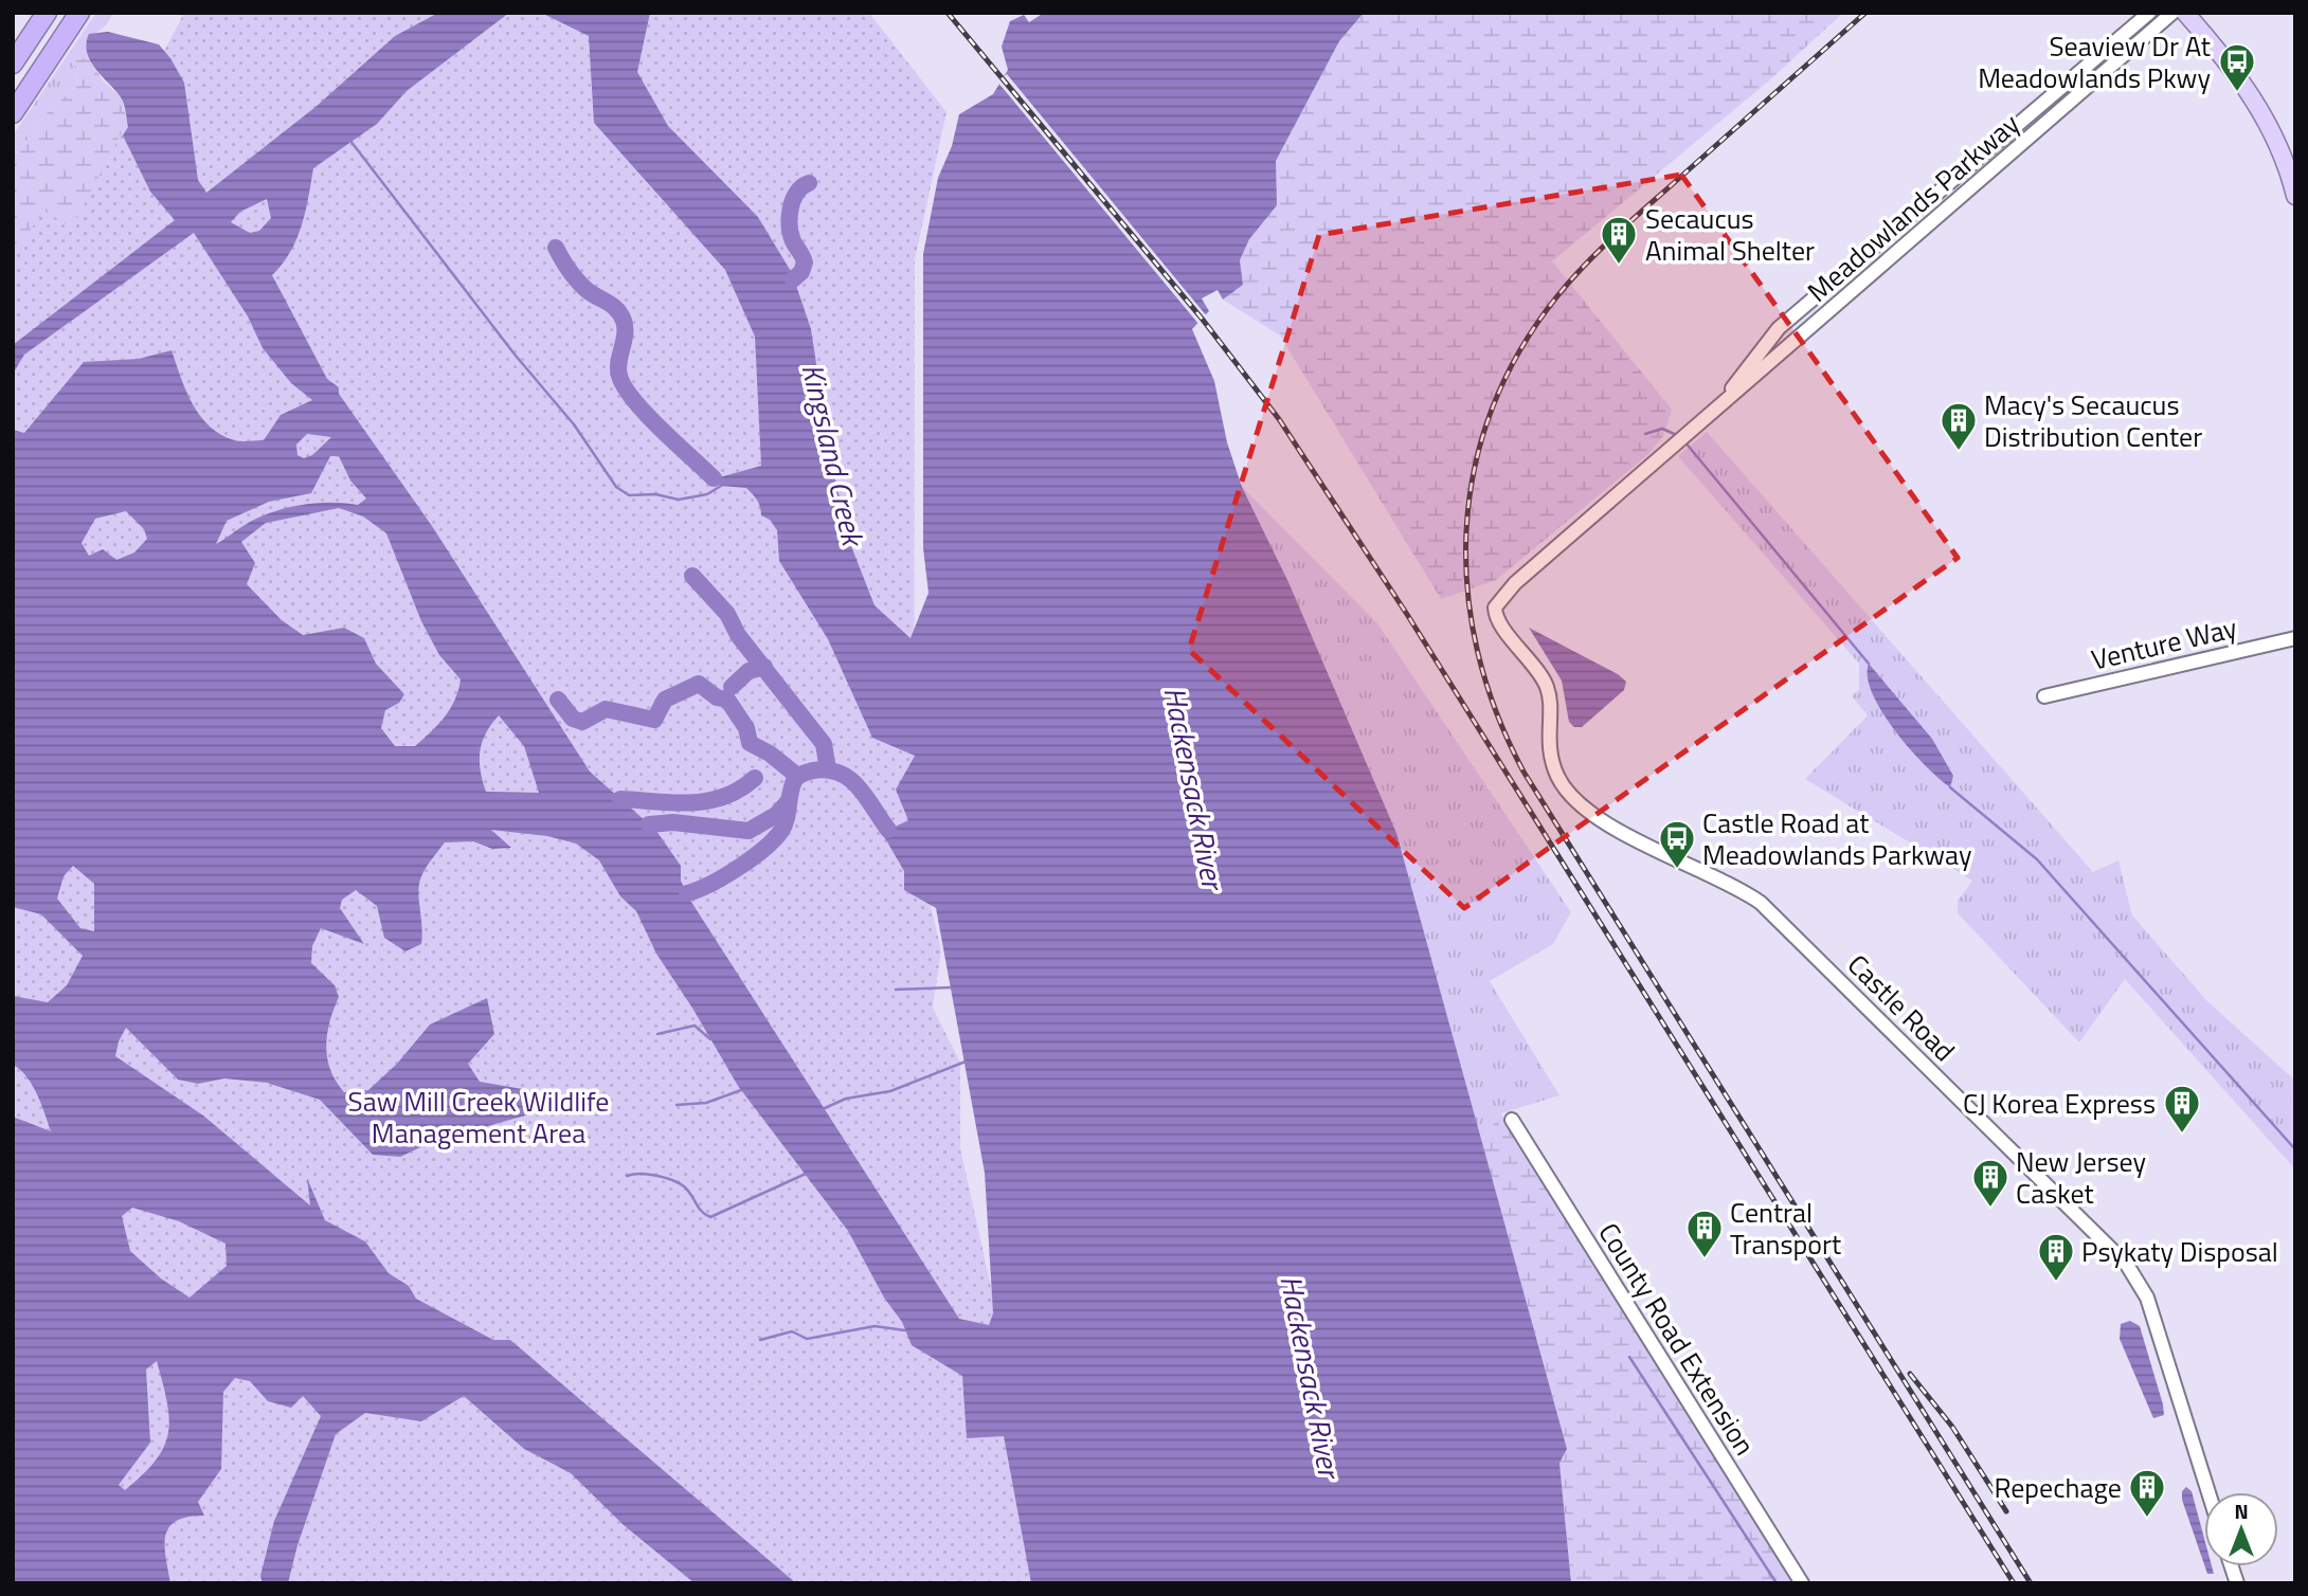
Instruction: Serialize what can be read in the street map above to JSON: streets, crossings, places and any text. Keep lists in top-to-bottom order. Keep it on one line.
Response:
{"streets":{"street":["Meadowlands Parkway","Venture Way","Castle Road","County Road Extension"]},"crossings":[["Meadowlands Parkway","Castle Road"]],"water":["Kingsland Creek","Hackensack River"],"parks":["Saw Mill Creek Wildlife Management Area"],"places":{"bus stop":["Seaview Dr At Meadowlands Pkwy","Castle Road at Meadowlands Parkway"],"building":["Secaucus Animal Shelter","Macy's Secaucus Distribution Center","CJ Korea Express","New Jersey Casket","Central Transport","Psykaty Disposal","Repechage"]},"north":"top"}
